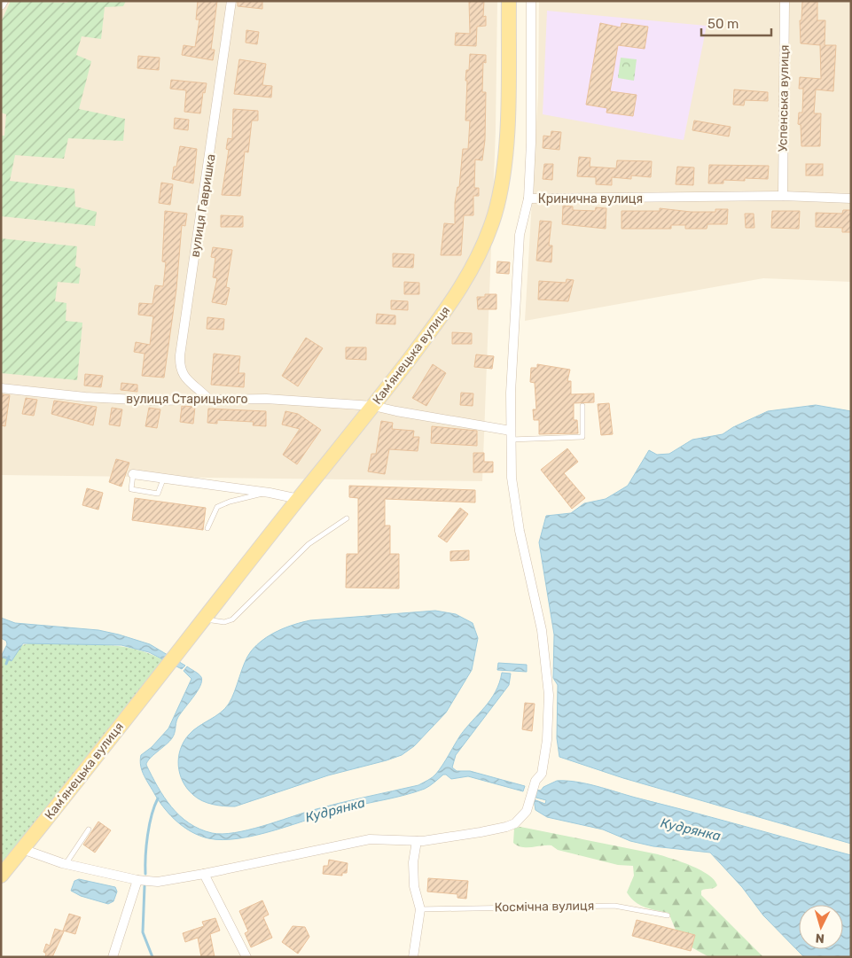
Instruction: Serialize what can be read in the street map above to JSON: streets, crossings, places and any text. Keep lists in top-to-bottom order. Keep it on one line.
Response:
{"streets":{"main road":["Камʼянецька вулиця"],"street":["Успенська вулиця","Кринична вулиця","вулиця Гавришка","вулиця Старицького"],"lane":["Космічна вулиця"]},"crossings":[["Успенська вулиця","Кринична вулиця"],["вулиця Гавришка","вулиця Старицького"],["Камʼянецька вулиця","вулиця Старицького"]],"water":["Кудрянка"],"scale_bar":"50 m","north":"bottom"}
